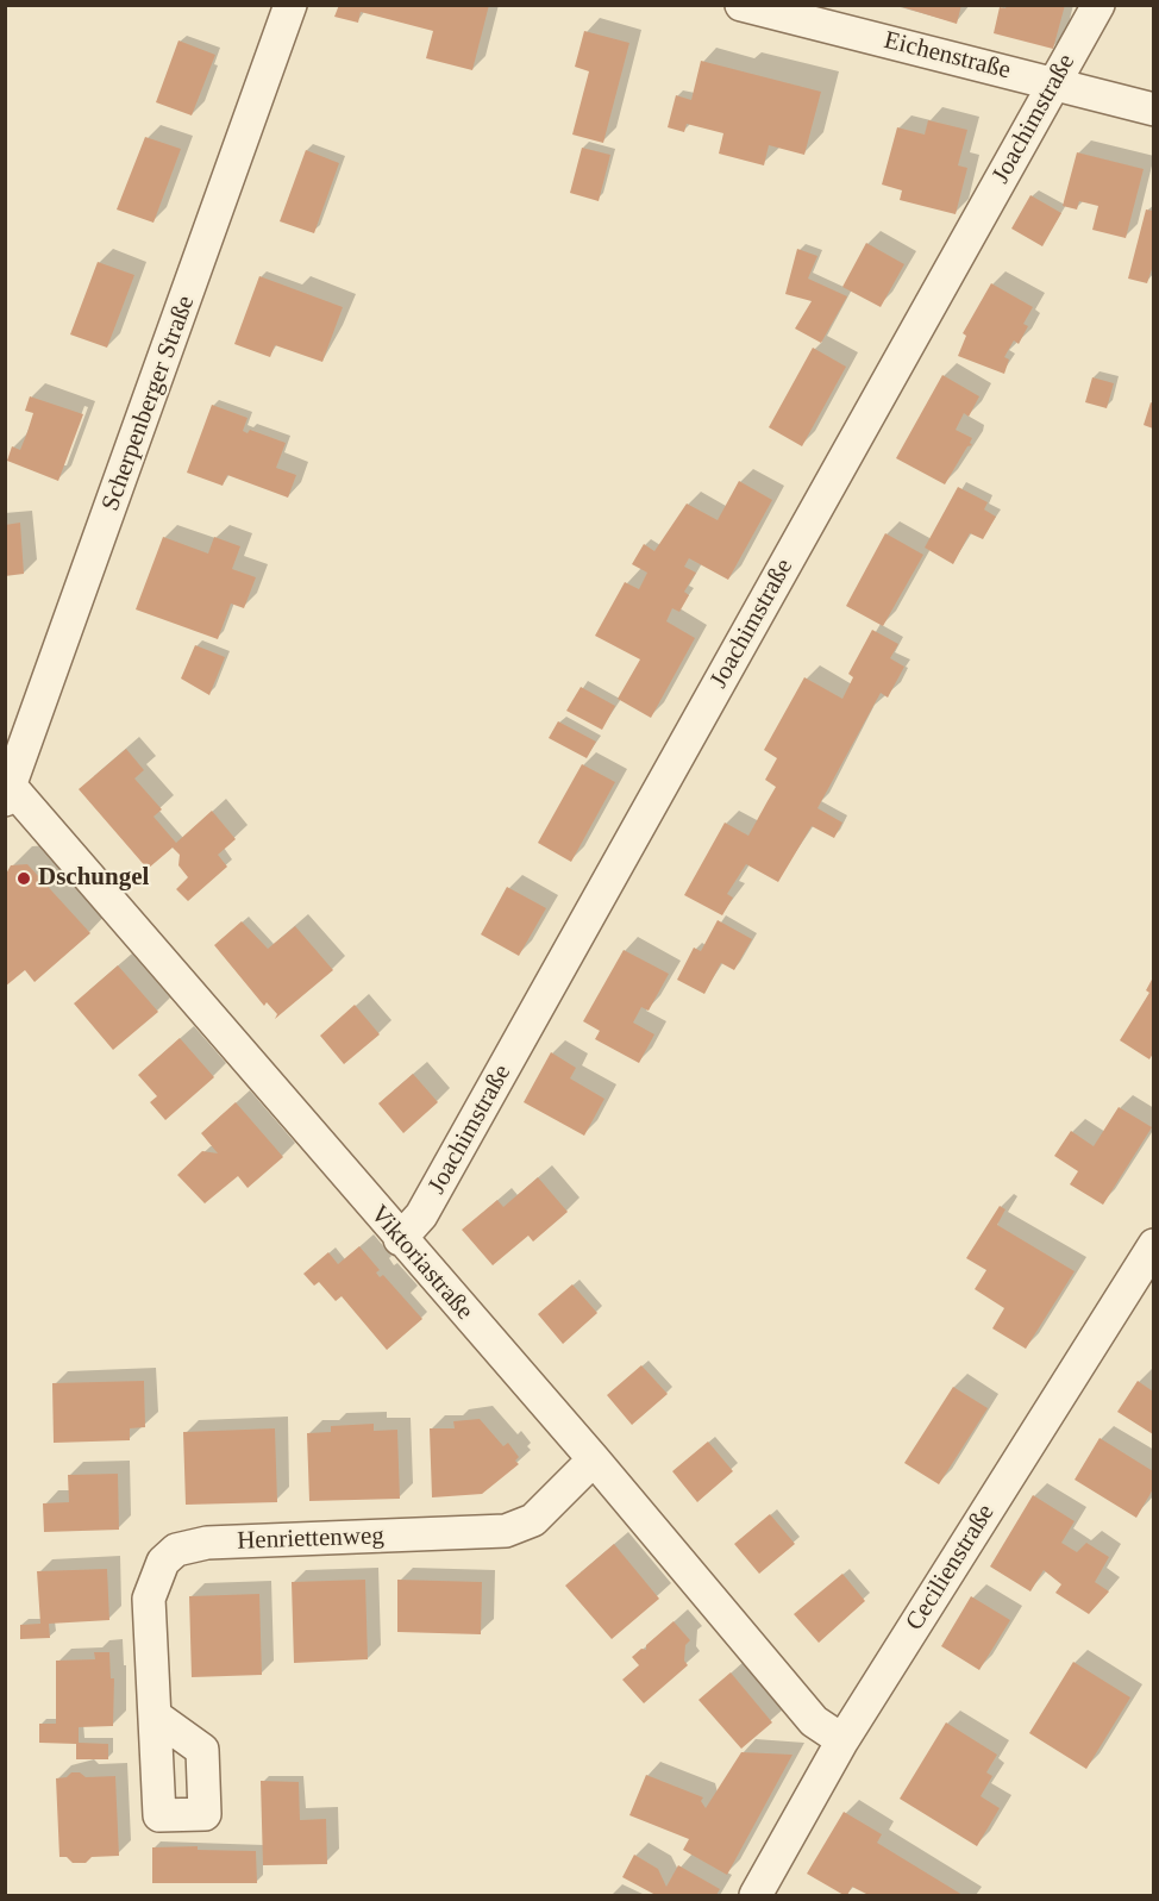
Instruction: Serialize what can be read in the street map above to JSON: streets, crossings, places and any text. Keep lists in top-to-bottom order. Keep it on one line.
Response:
{"streets":{"street":["Eichenstraße","Joachimstraße","Scherpenberger Straße","Viktoriastraße","Henriettenweg","Cecilienstraße"]},"crossings":[["Eichenstraße","Joachimstraße"],["Joachimstraße","Viktoriastraße"],["Scherpenberger Straße","Viktoriastraße"],["Viktoriastraße","Henriettenweg"],["Viktoriastraße","Cecilienstraße"]],"places":["Dschungel"]}
